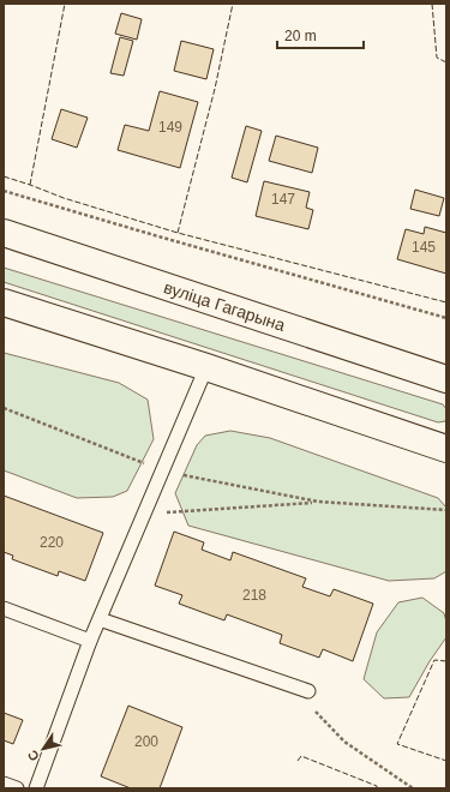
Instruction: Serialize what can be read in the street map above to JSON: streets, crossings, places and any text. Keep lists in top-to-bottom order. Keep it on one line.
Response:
{"streets":{"main road":["вуліца Гагарына"]},"house_numbers":["149","147","145","220","218","200"],"scale_bar":"20 m","north":"bottom left"}
